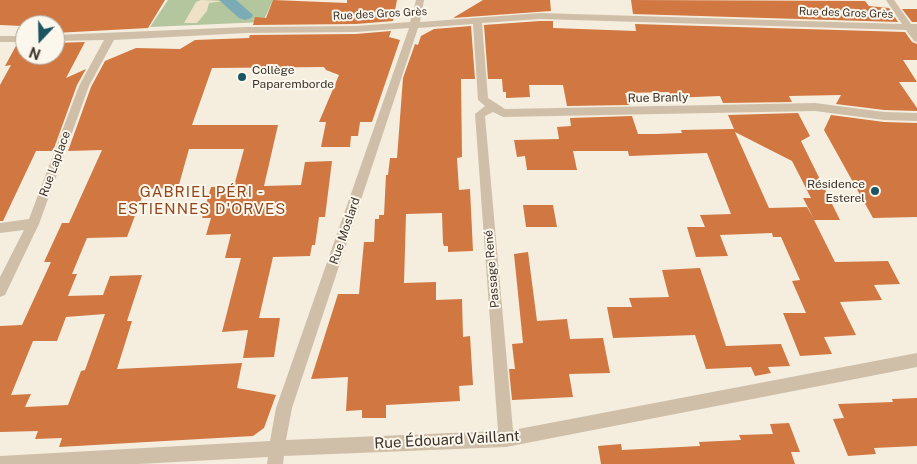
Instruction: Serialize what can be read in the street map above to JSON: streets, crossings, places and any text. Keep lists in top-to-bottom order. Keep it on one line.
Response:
{"streets":{"street":["Rue des Gros Grès","Rue Branly","Rue Laplace","Rue Moslard","Passage René","Rue Édouard Vaillant"]},"crossings":[["Rue des Gros Grès","Rue Laplace"],["Rue des Gros Grès","Rue Moslard"],["Rue Branly","Passage René"],["Rue Moslard","Rue Édouard Vaillant"],["Passage René","Rue Édouard Vaillant"]],"districts":["GABRIEL PÉRI - ESTIENNES D'ORVES"],"places":["Collège Paparemborde","Résidence Esterel"],"north":"bottom"}
